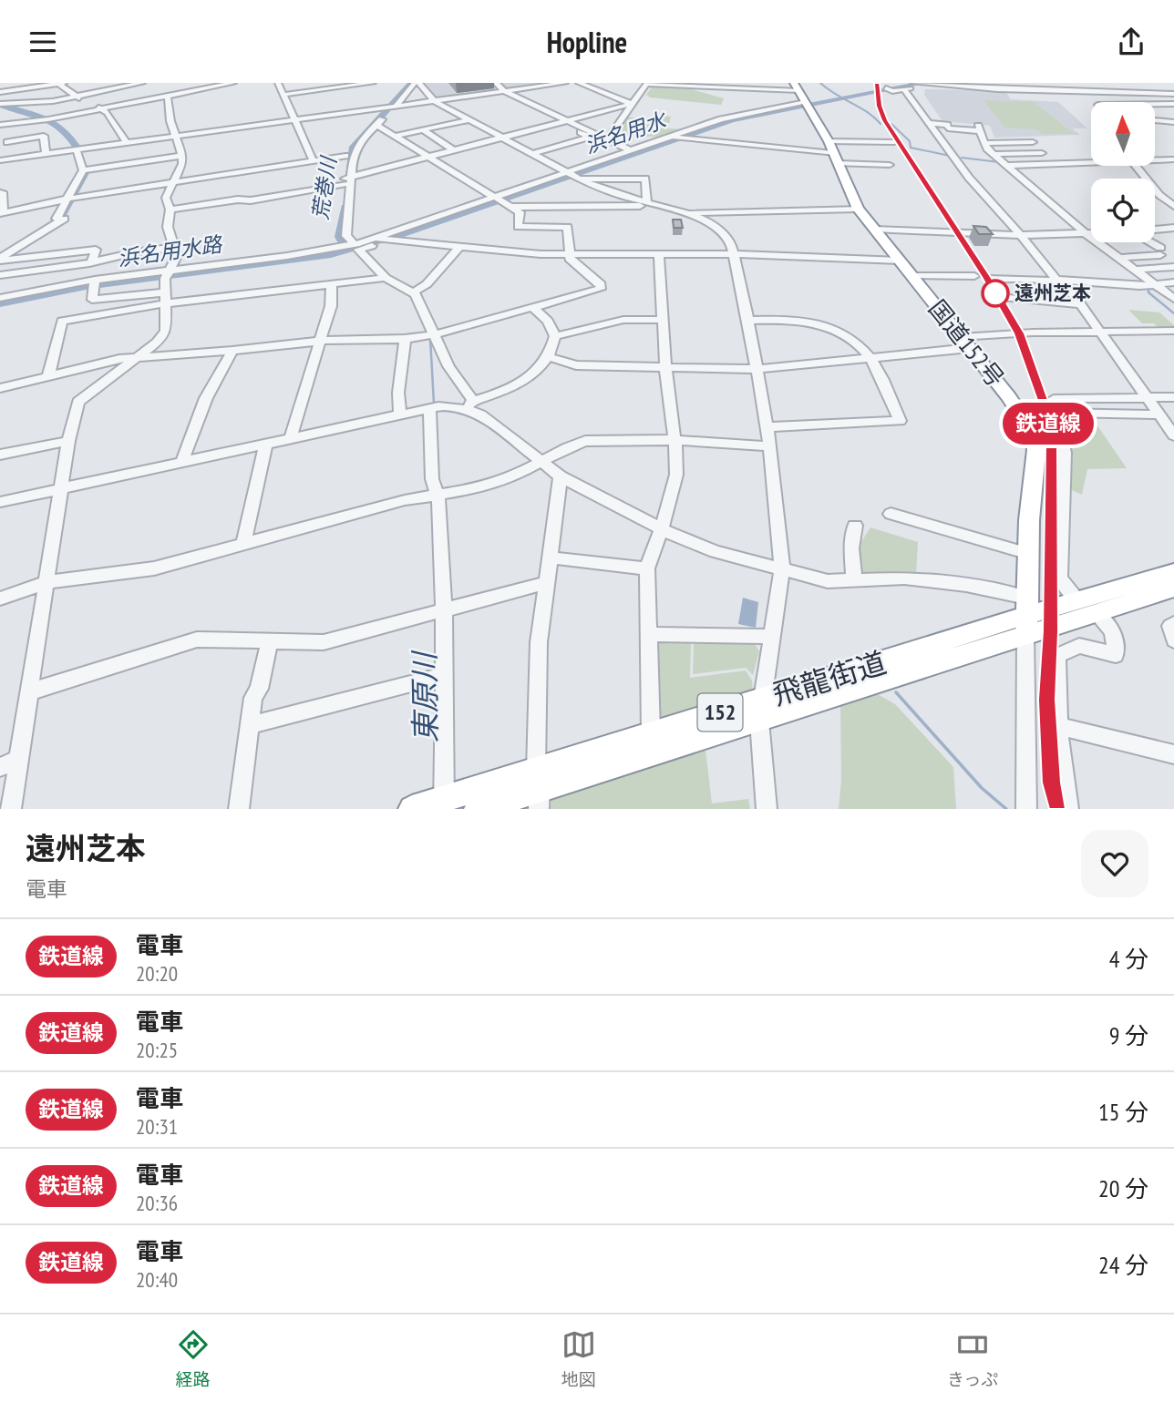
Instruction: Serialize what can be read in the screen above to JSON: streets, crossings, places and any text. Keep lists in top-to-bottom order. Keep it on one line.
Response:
{"streets":{"highway":["国道152号","飛龍街道","152"]},"crossings":[["国道152号","飛龍街道"]],"water":["浜名用水","荒巻川","浜名用水路","東原川"],"places":["遠州芝本"],"north":"top","page":{"header":"Hopline","on_map":"鉄道線","heading":["遠州芝本","電車"],"list":[{"mark":"鉄道線","name":"電車","note":"20:20","value":"4 分"},{"mark":"鉄道線","name":"電車","note":"20:25","value":"9 分"},{"mark":"鉄道線","name":"電車","note":"20:31","value":"15 分"},{"mark":"鉄道線","name":"電車","note":"20:36","value":"20 分"},{"mark":"鉄道線","name":"電車","note":"20:40","value":"24 分"}],"tabs":["経路","地図","きっぷ"]}}
